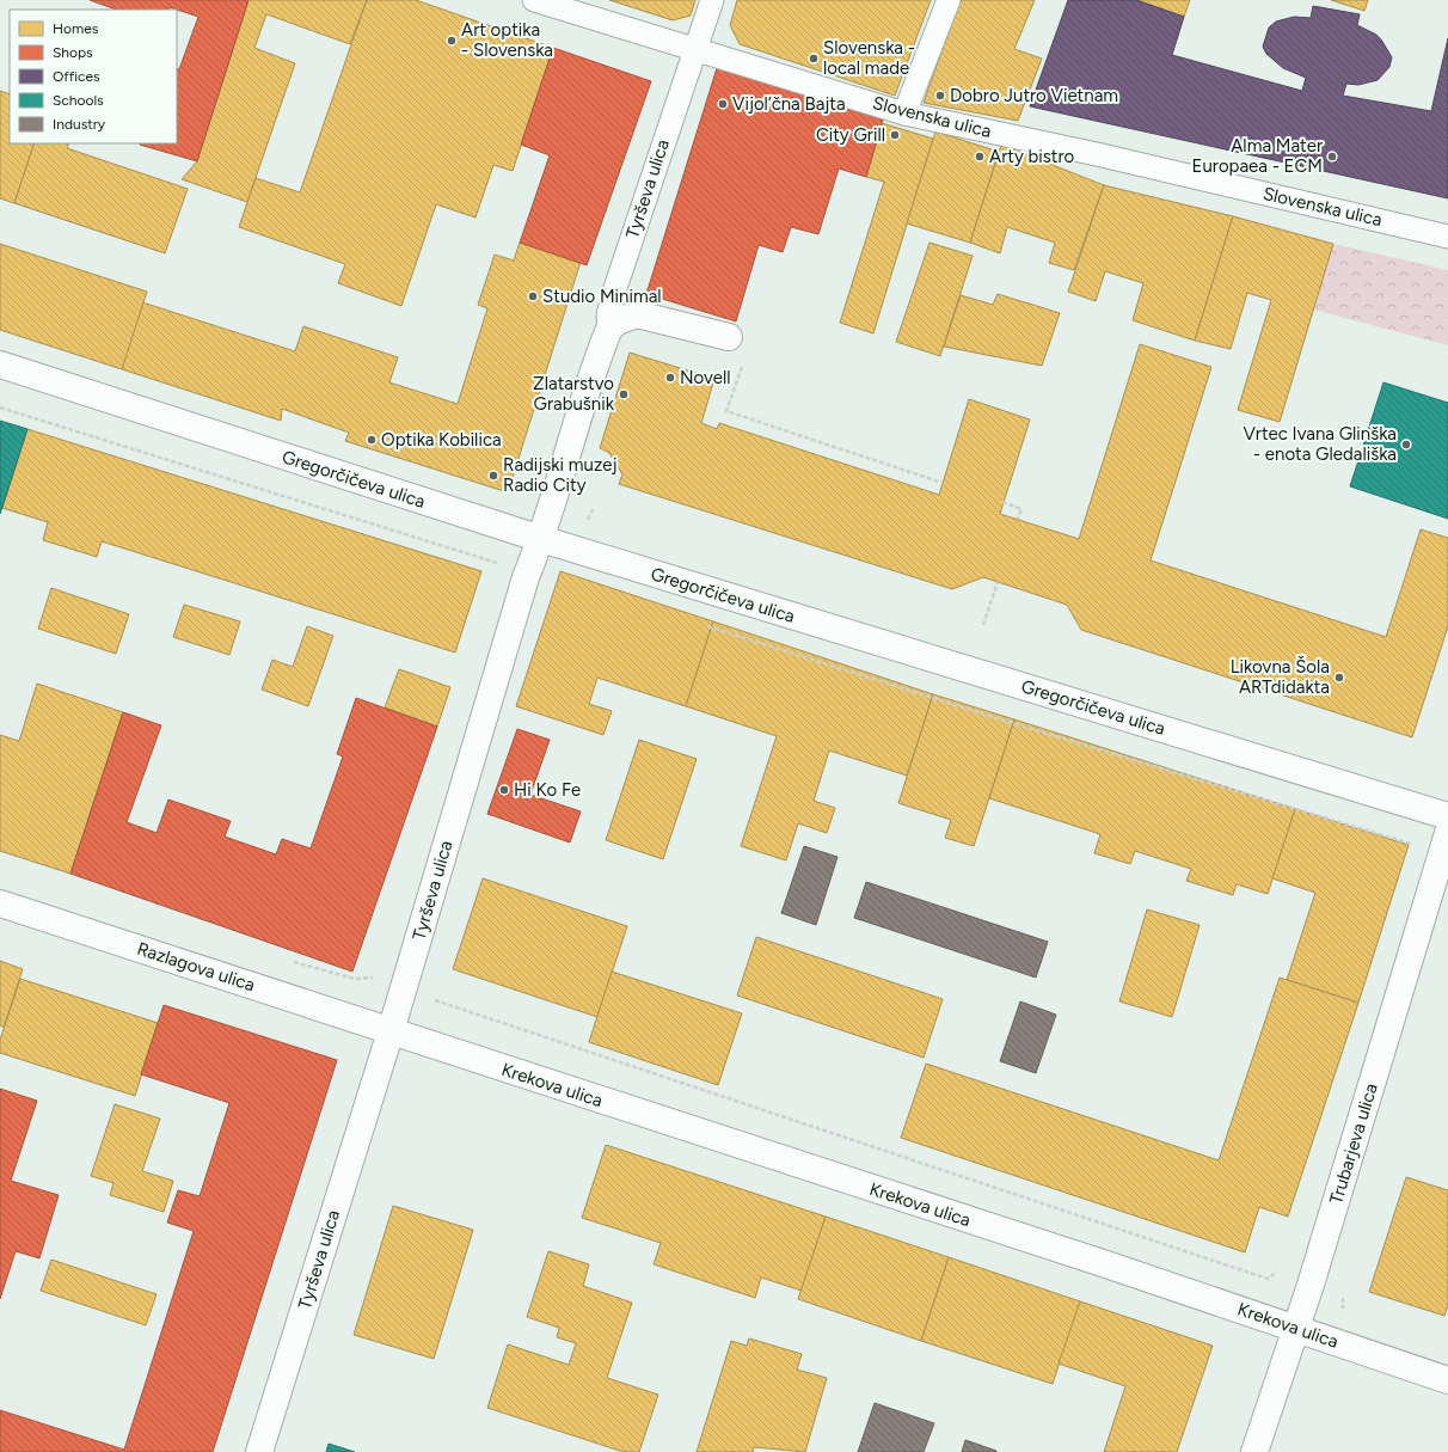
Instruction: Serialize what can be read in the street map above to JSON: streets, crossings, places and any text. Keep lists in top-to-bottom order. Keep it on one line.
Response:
{"streets":{"street":["Slovenska ulica","Tyrševa ulica","Gregorčičeva ulica","Razlagova ulica","Krekova ulica","Trubarjeva ulica"]},"crossings":[["Slovenska ulica","Tyrševa ulica"],["Tyrševa ulica","Gregorčičeva ulica"],["Tyrševa ulica","Razlagova ulica"],["Tyrševa ulica","Krekova ulica"],["Razlagova ulica","Krekova ulica"],["Krekova ulica","Trubarjeva ulica"]],"places":["Art optika - Slovenska","Slovenska - local made","Dobro Jutro Vietnam","Vijol’čna Bajta","City Grill","Arty bistro","Alma Mater Europaea - ECM","Studio Minimal","Novell","Zlatarstvo Grabušnik","Optika Kobilica","Vrtec Ivana Glinška - enota Gledališka","Radijski muzej Radio City","Likovna Šola ARTdidakta","Hi Ko Fe"],"legend":["Homes","Shops","Offices","Schools","Industry"]}
